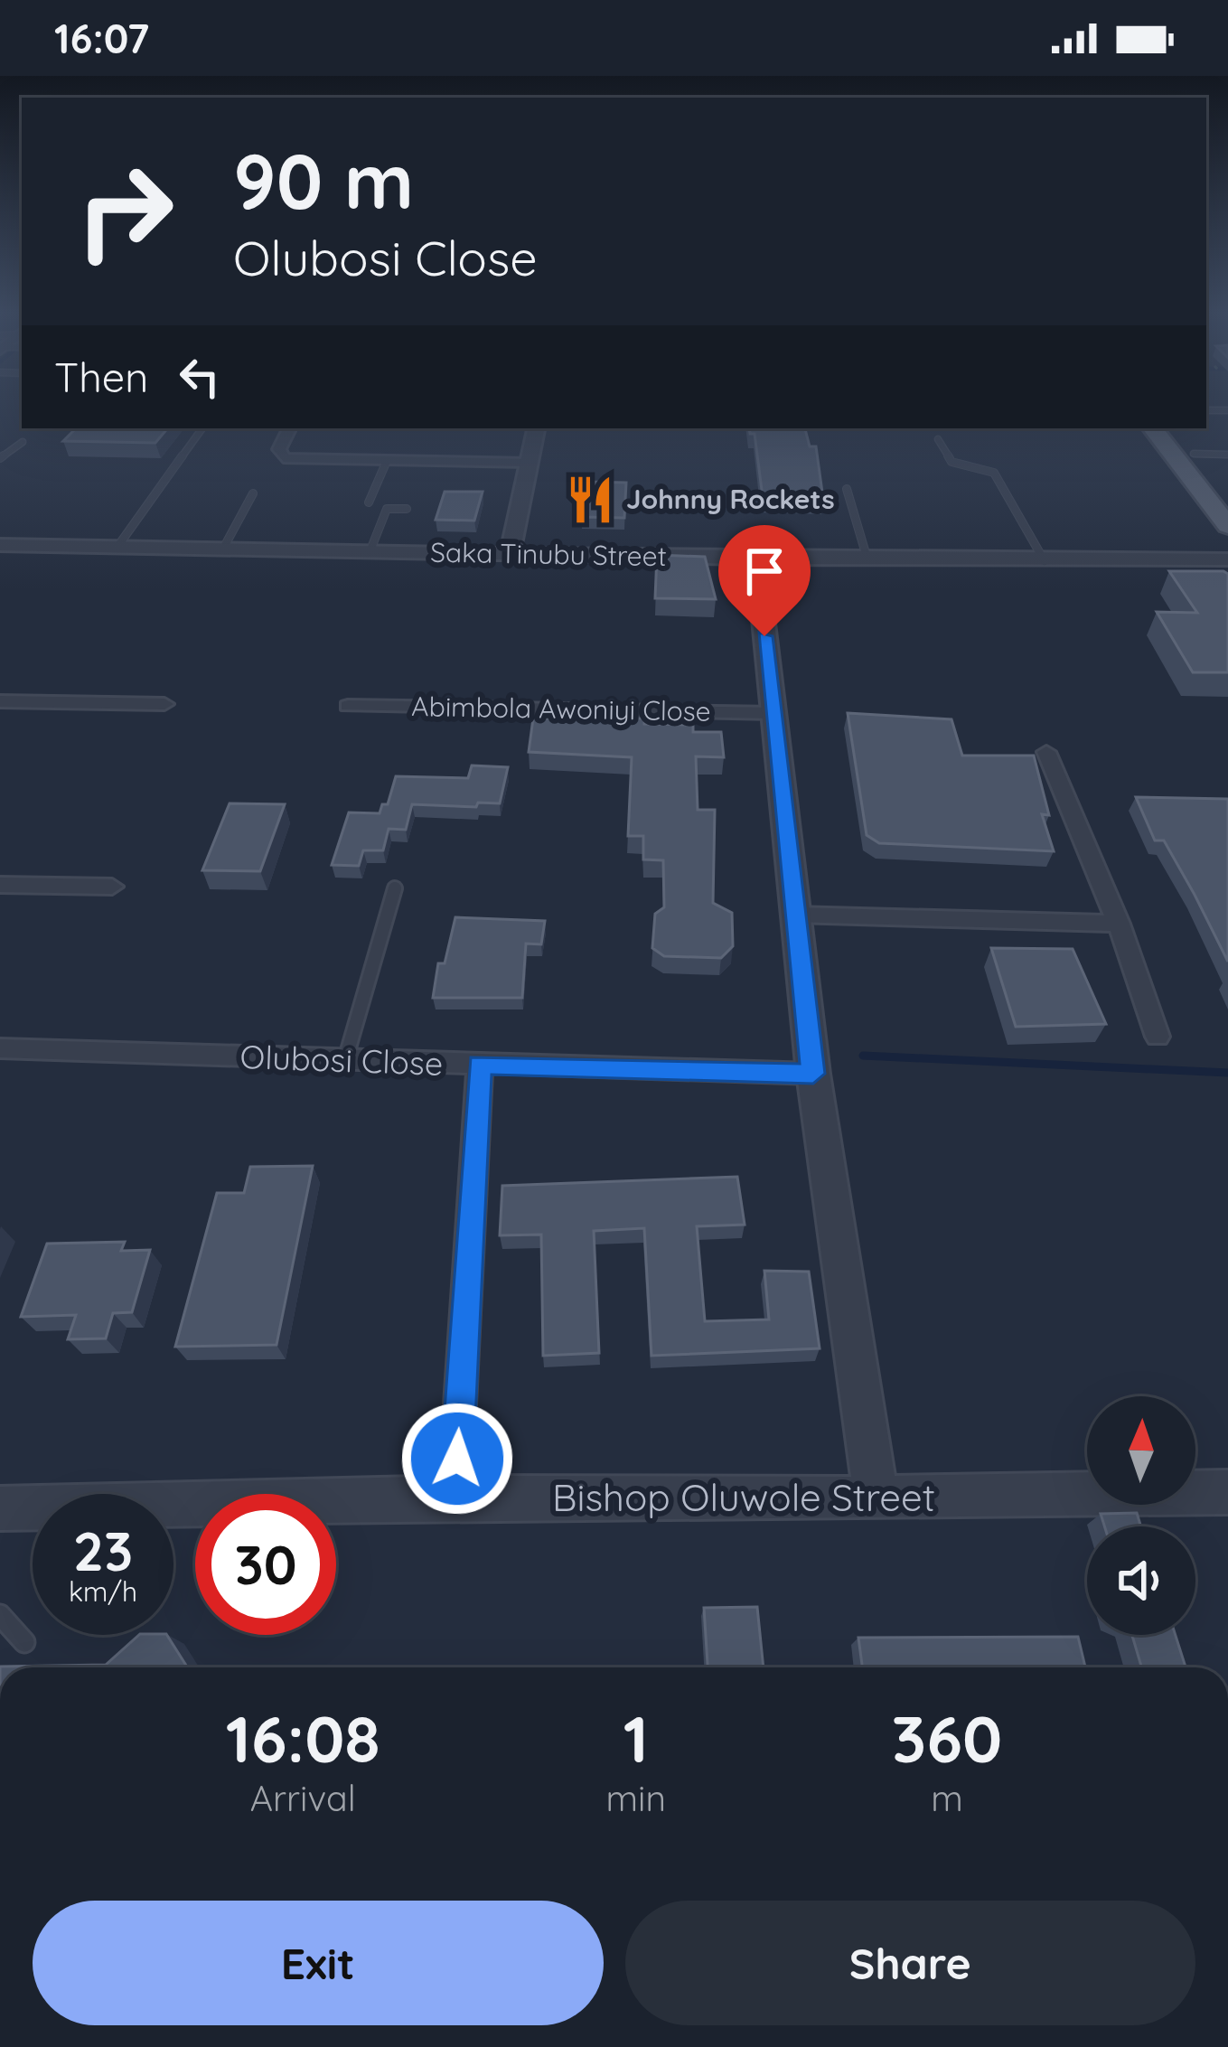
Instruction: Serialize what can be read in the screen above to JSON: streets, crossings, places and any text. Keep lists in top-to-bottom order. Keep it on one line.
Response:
{"streets":{"street":["Saka Tinubu Street","Abimbola Awoniyi Close","Olubosi Close","Bishop Oluwole Street"]},"places":{"restaurant":["Johnny Rockets"]},"north":"top","page":{"status":"16:07","turn":["90 m","Olubosi Close"],"then":"Then","speed":"23 km/h","limit":"30","eta":["16:08","Arrival","1","min","360","m"],"buttons":["Exit","Share"]}}
